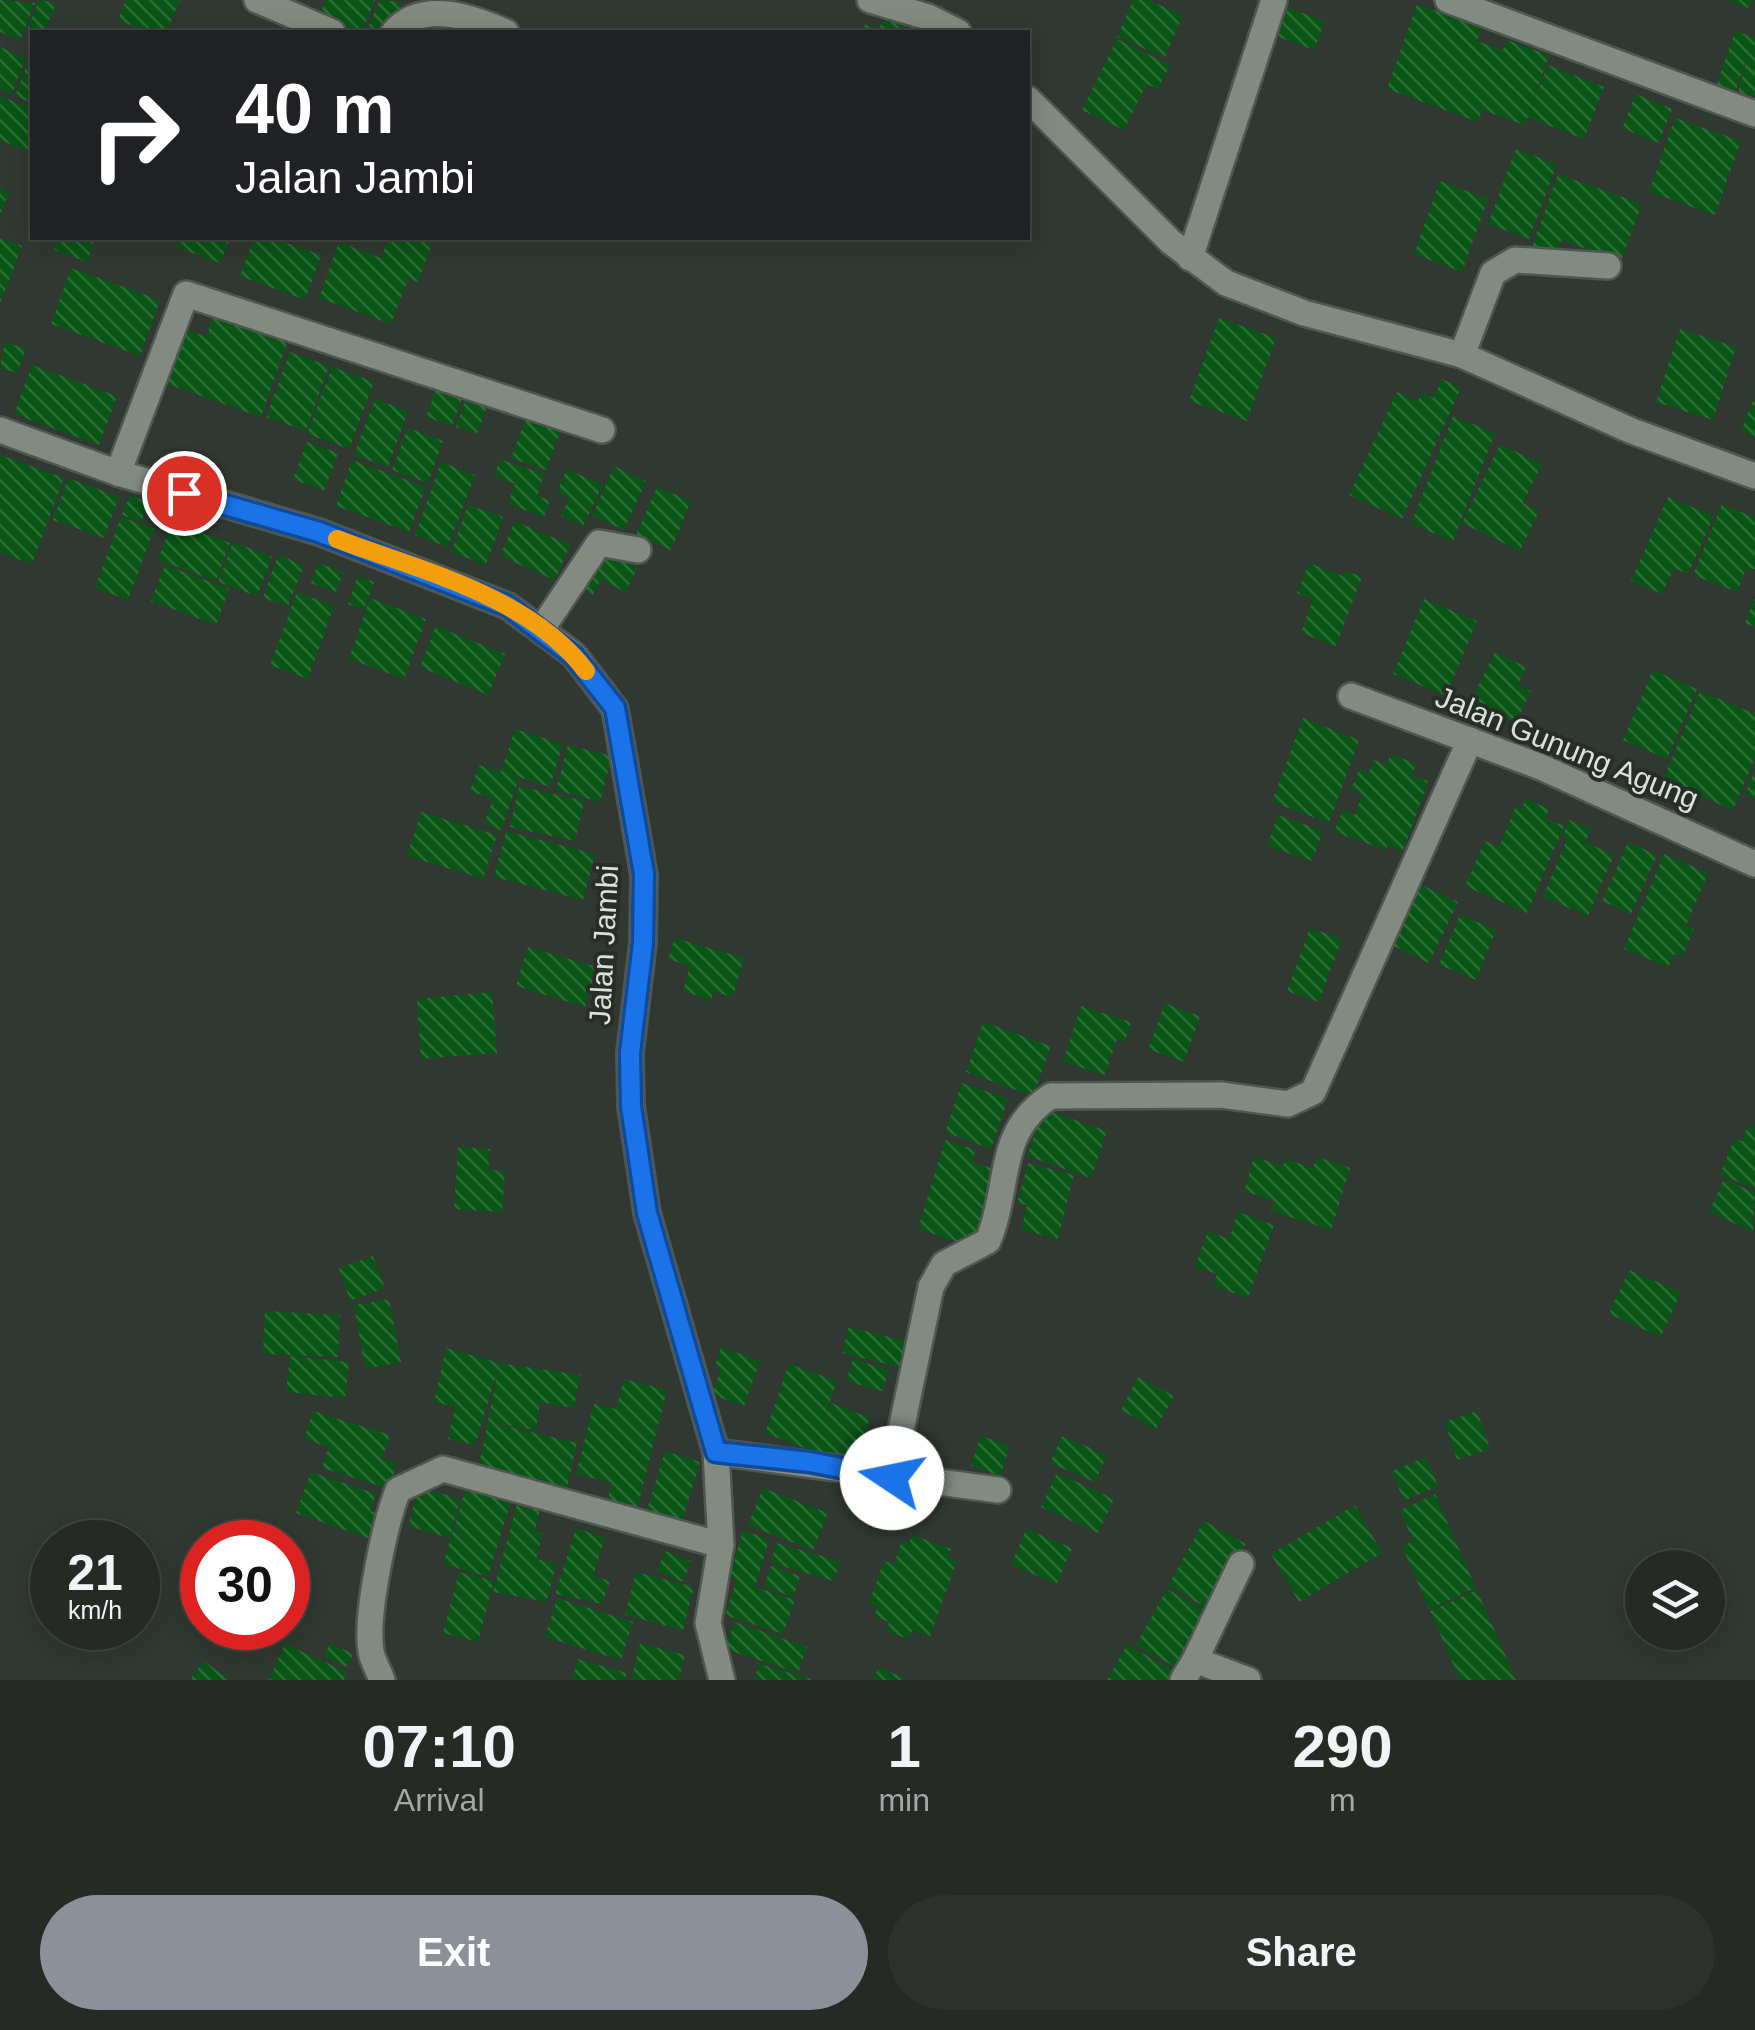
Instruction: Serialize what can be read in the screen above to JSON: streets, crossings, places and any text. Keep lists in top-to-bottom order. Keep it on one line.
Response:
{"streets":{"street":["Jalan Gunung Agung","Jalan Jambi"]},"page":{"turn":["40 m","Jalan Jambi"],"speed":"21 km/h","limit":"30","eta":["07:10","Arrival","1","min","290","m"],"buttons":["Exit","Share"]}}
